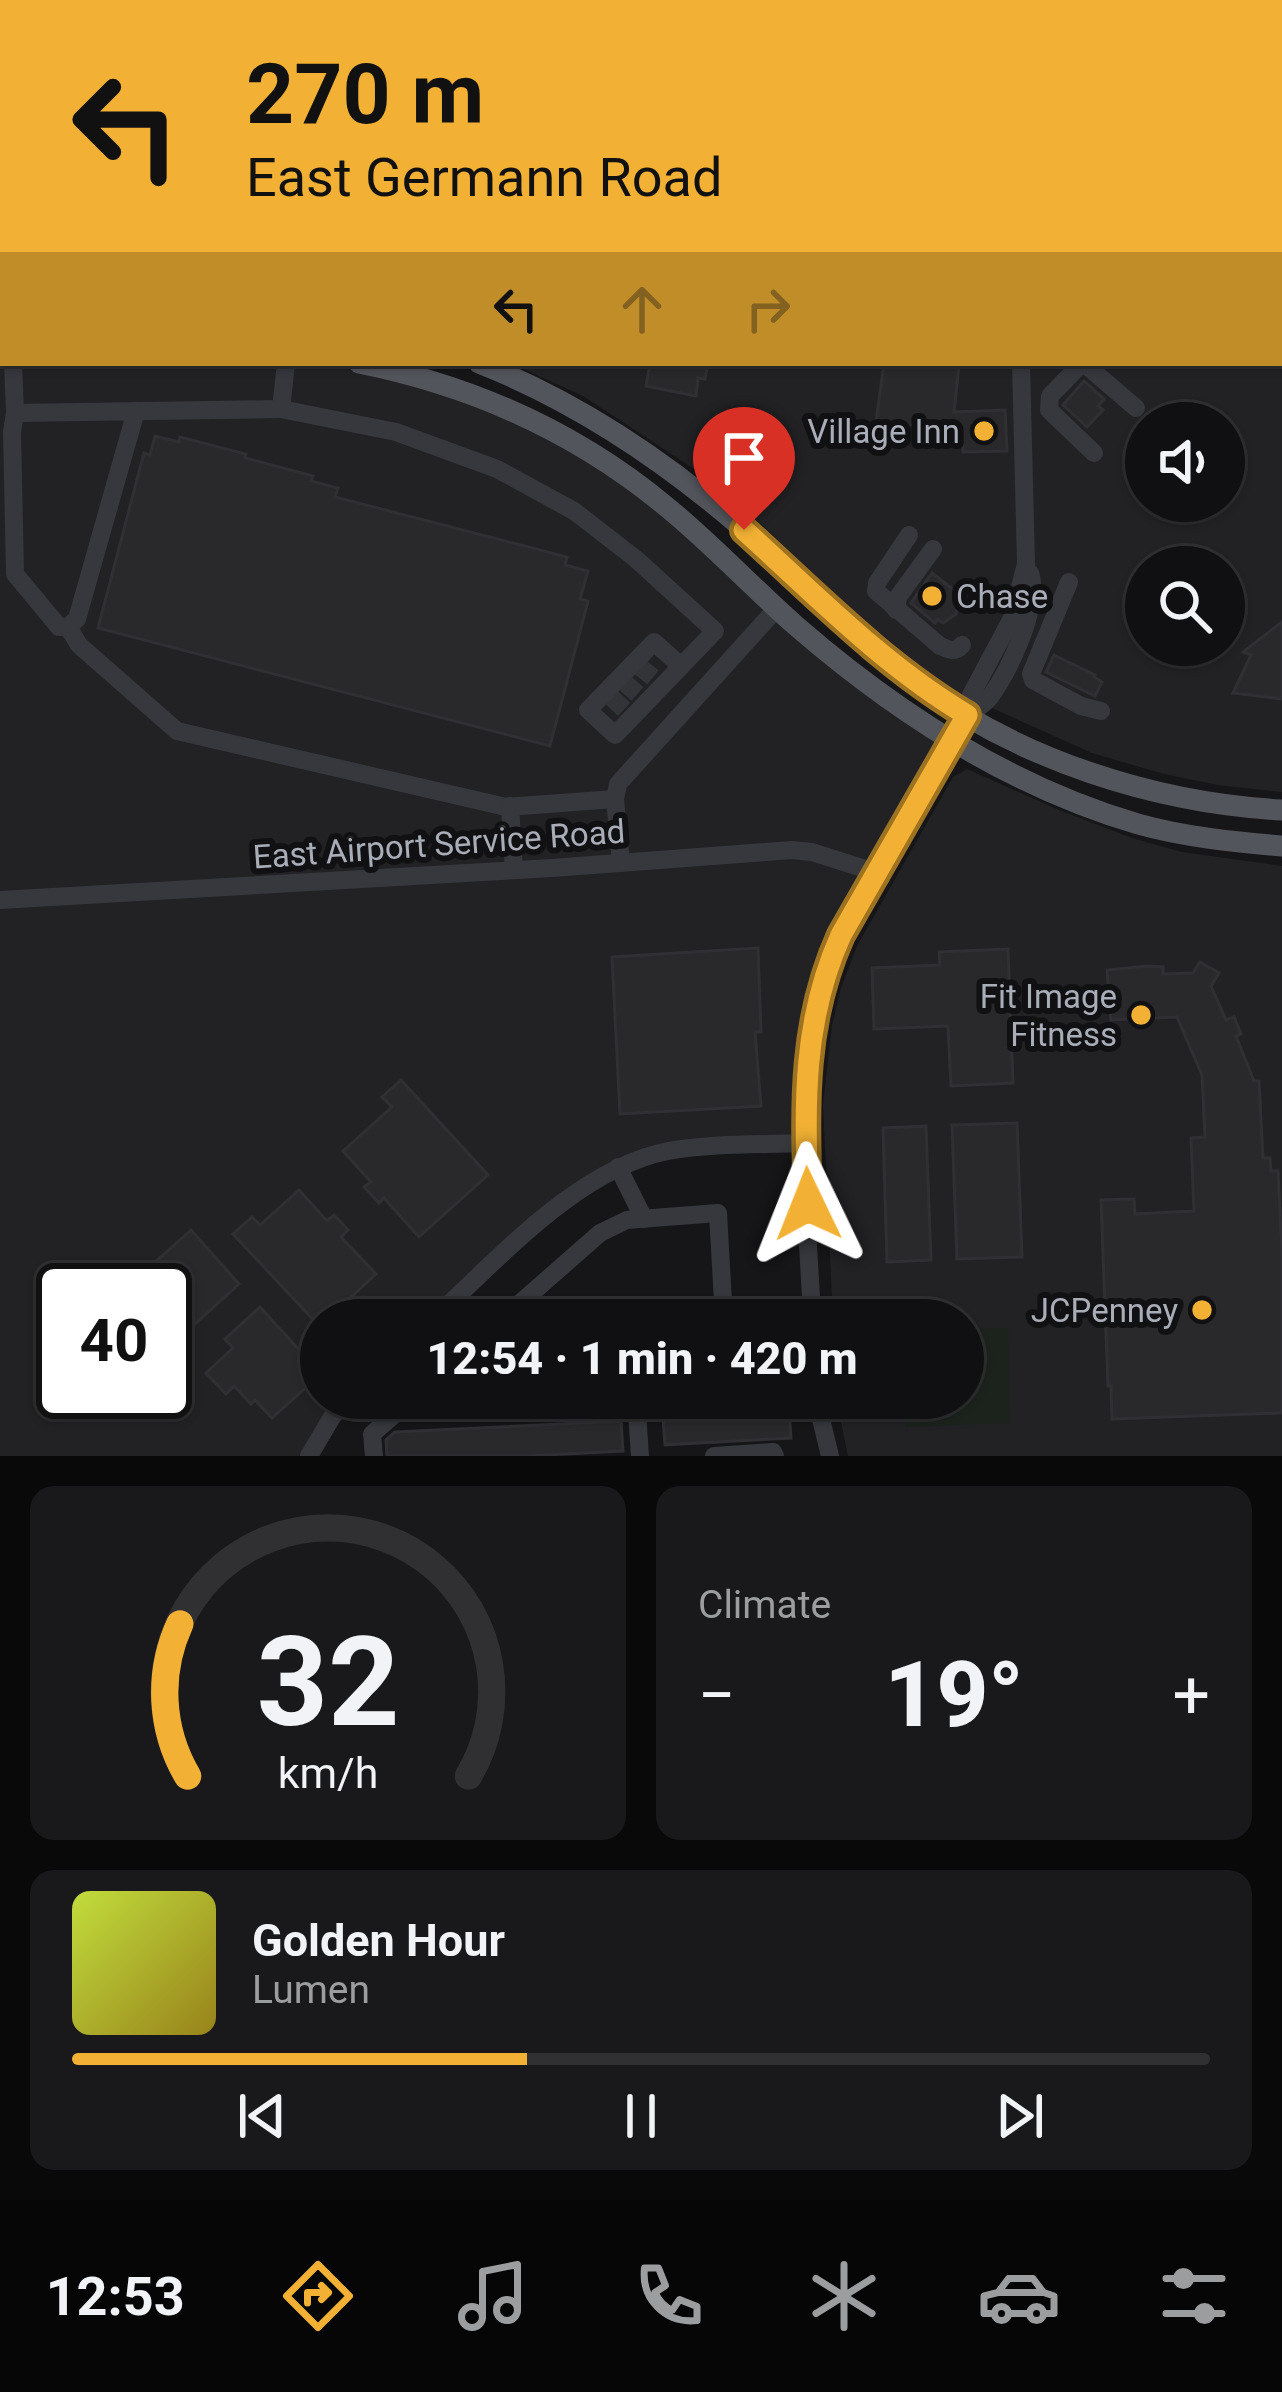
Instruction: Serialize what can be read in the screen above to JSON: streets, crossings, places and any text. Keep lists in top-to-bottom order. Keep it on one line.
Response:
{"streets":{"street":["East Airport Service Road"]},"places":["Village Inn","Chase","Fit Image Fitness","JCPenney"],"page":{"turn":["270 m","East Germann Road"],"limit":"40","trip":"12:54 · 1 min · 420 m","tile":"Climate","heat":["−","19°","+"],"song":["Golden Hour","Lumen"],"tabs":"12:53","gauge":["32","km/h"]}}
